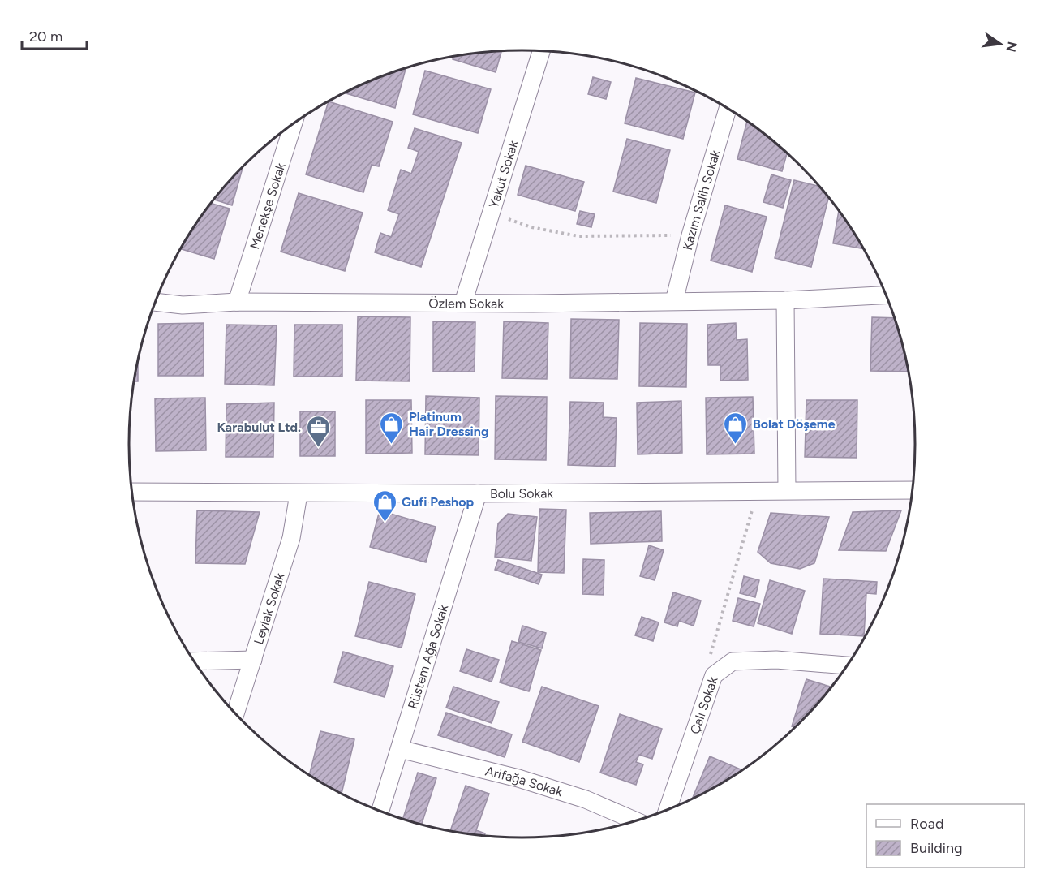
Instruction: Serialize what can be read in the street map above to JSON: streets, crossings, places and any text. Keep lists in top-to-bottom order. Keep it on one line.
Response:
{"streets":{"street":["Yakut Sokak","Kazım Salih Sokak","Menekşe Sokak","Özlem Sokak","Bolu Sokak","Leylak Sokak","Rüstem Ağa Sokak","Çalı Sokak","Arifağa Sokak"]},"crossings":[["Yakut Sokak","Özlem Sokak"],["Kazım Salih Sokak","Özlem Sokak"],["Menekşe Sokak","Özlem Sokak"],["Bolu Sokak","Leylak Sokak"],["Bolu Sokak","Rüstem Ağa Sokak"],["Rüstem Ağa Sokak","Arifağa Sokak"]],"places":{"shop":["Platinum Hair Dressing","Bolat Döşeme","Gufi Peshop"],"office":["Karabulut Ltd."]},"legend":["Road","Building"],"scale_bar":"20 m","north":"right"}
